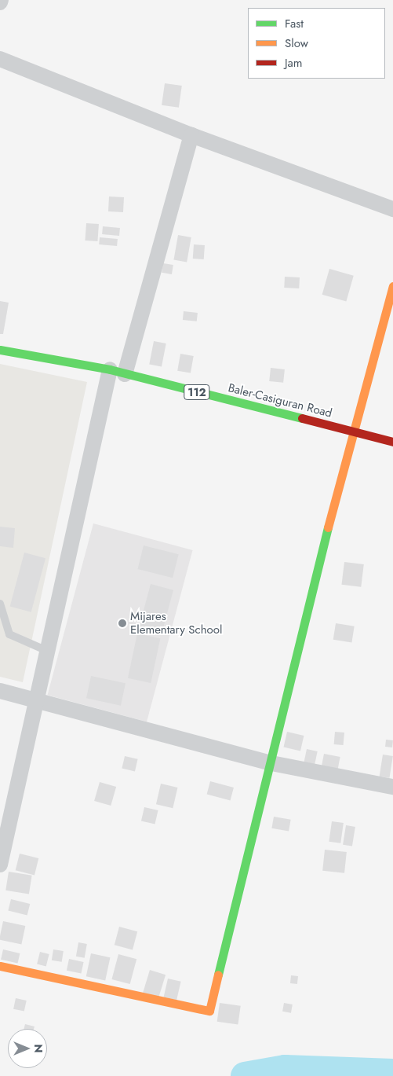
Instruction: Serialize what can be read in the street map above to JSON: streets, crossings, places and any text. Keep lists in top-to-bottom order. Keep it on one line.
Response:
{"streets":{"street":["112","Baler-Casiguran Road"]},"places":["Mijares Elementary School"],"legend":["Fast","Slow","Jam"],"north":"right"}
